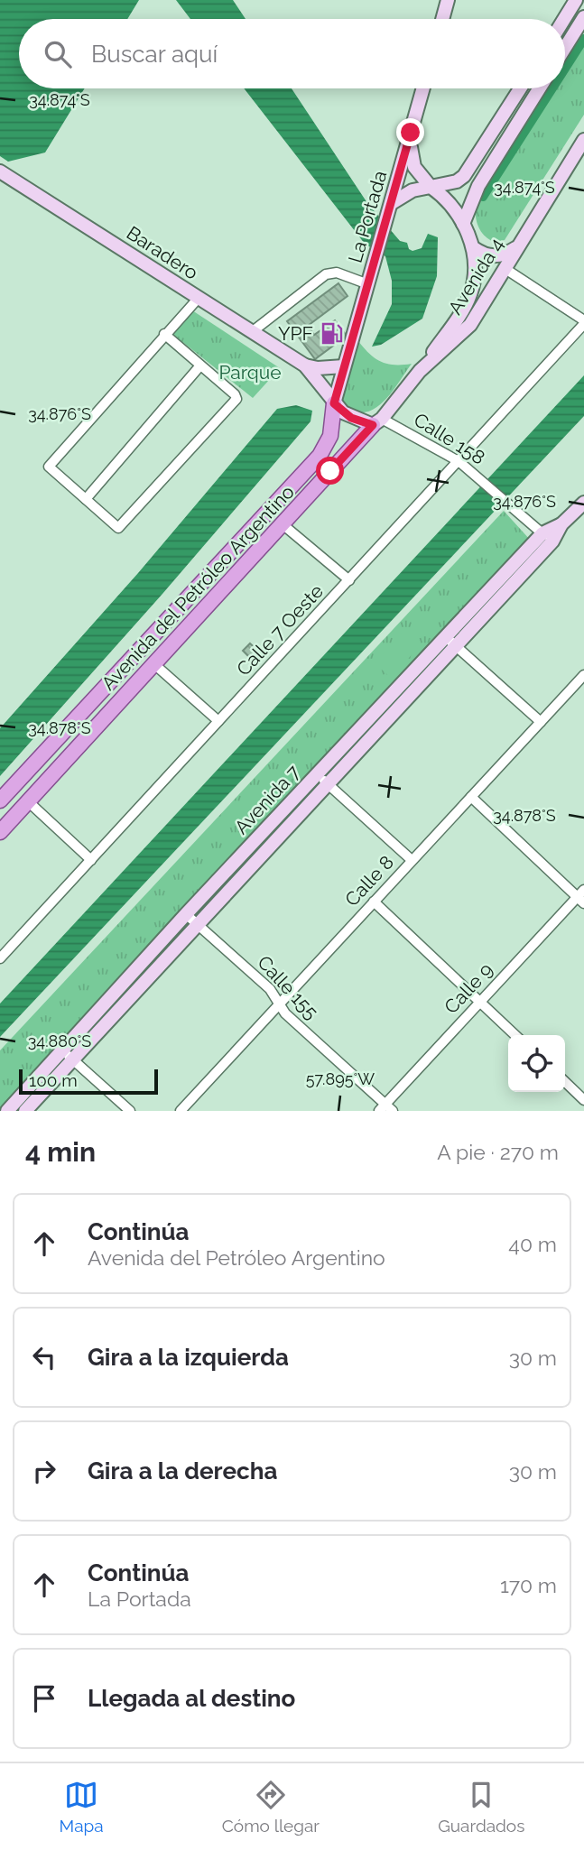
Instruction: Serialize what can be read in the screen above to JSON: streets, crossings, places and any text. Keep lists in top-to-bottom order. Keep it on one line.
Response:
{"streets":{"main road":["La Portada","Baradero","Avenida 4","Avenida del Petróleo Argentino","Avenida 7"],"street":["Calle 158","Calle 7 Oeste","Calle 8","Calle 155","Calle 9"]},"crossings":[["La Portada","Baradero"],["La Portada","Avenida del Petróleo Argentino"],["Baradero","Avenida del Petróleo Argentino"],["Avenida 4","Calle 158"],["Avenida 4","Avenida del Petróleo Argentino"],["Calle 158","Avenida del Petróleo Argentino"],["Calle 158","Calle 7 Oeste"],["Calle 158","Avenida 7"],["Avenida 7","Calle 155"],["Calle 8","Calle 155"],["Calle 155","Calle 9"]],"parks":["Parque"],"places":{"fuel station":["YPF"]},"scale_bar":"100 m","page":{"search":"Buscar aquí","scale":"100 m","heading":["4 min","A pie · 270 m"],"list":[["Continúa","Avenida del Petróleo Argentino","40 m"],["Gira a la izquierda","30 m"],["Gira a la derecha","30 m"],["Continúa","La Portada","170 m"],"Llegada al destino"],"nav":["Mapa","Cómo llegar","Guardados"]},"coordinates":["34.874°S","34.876°S","34.878°S","34.880°S","57.895°W"]}
